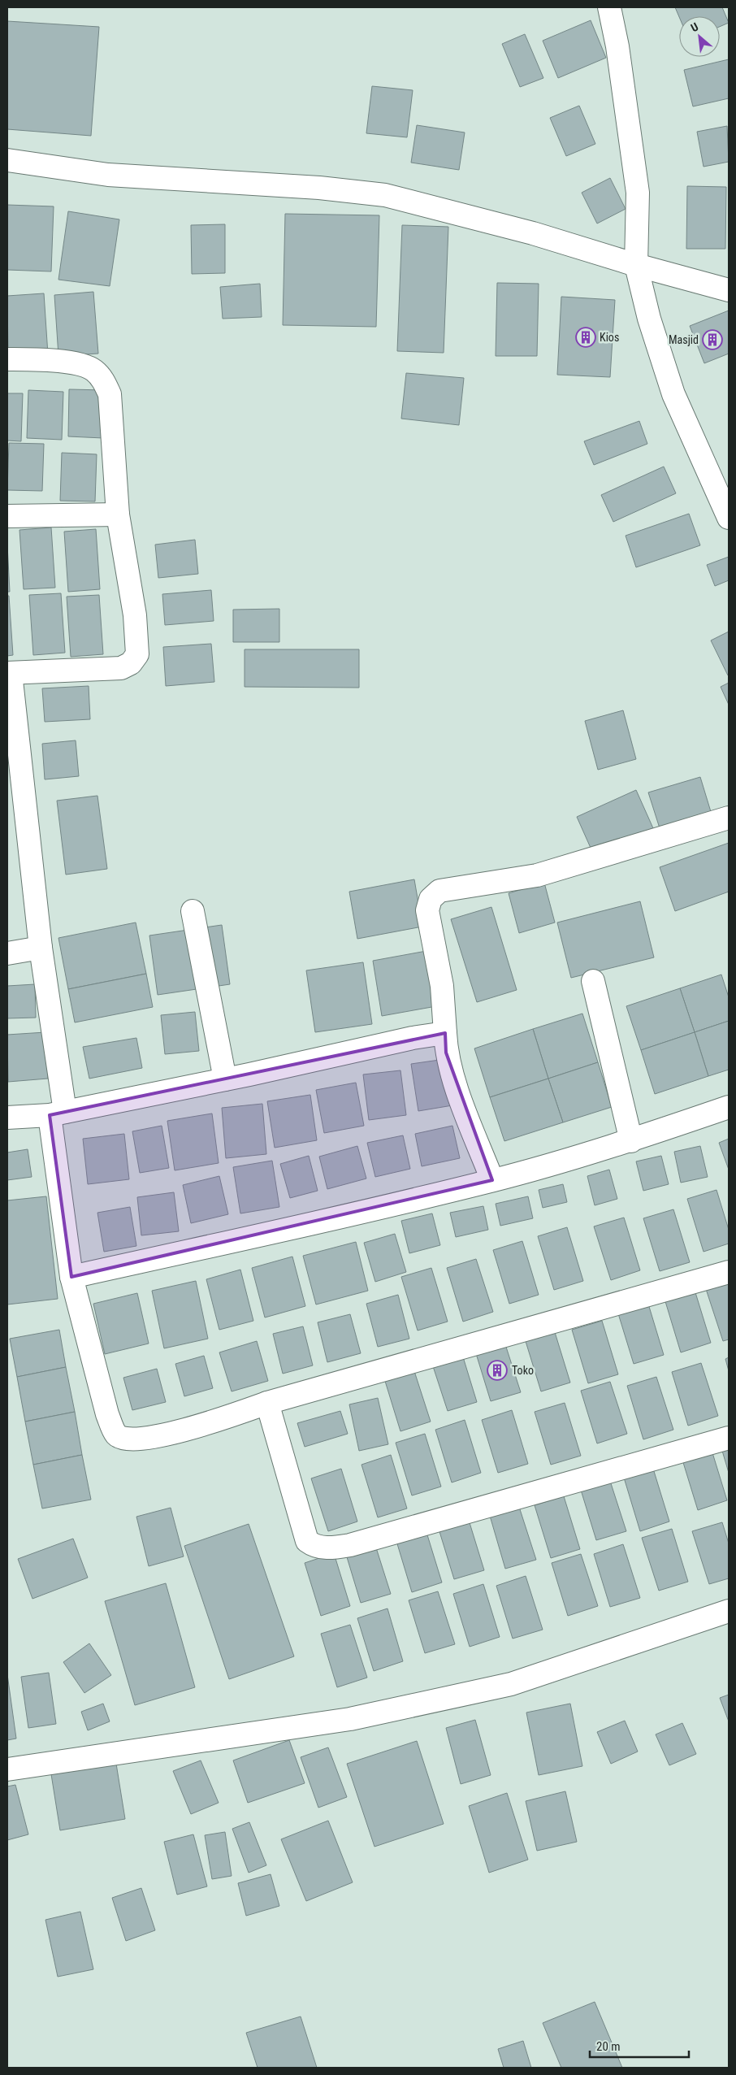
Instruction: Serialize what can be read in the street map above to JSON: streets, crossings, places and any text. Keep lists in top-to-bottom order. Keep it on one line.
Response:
{"places":{"building":["Kios","Masjid","Toko"]},"scale_bar":"20 m","north":"top left"}
